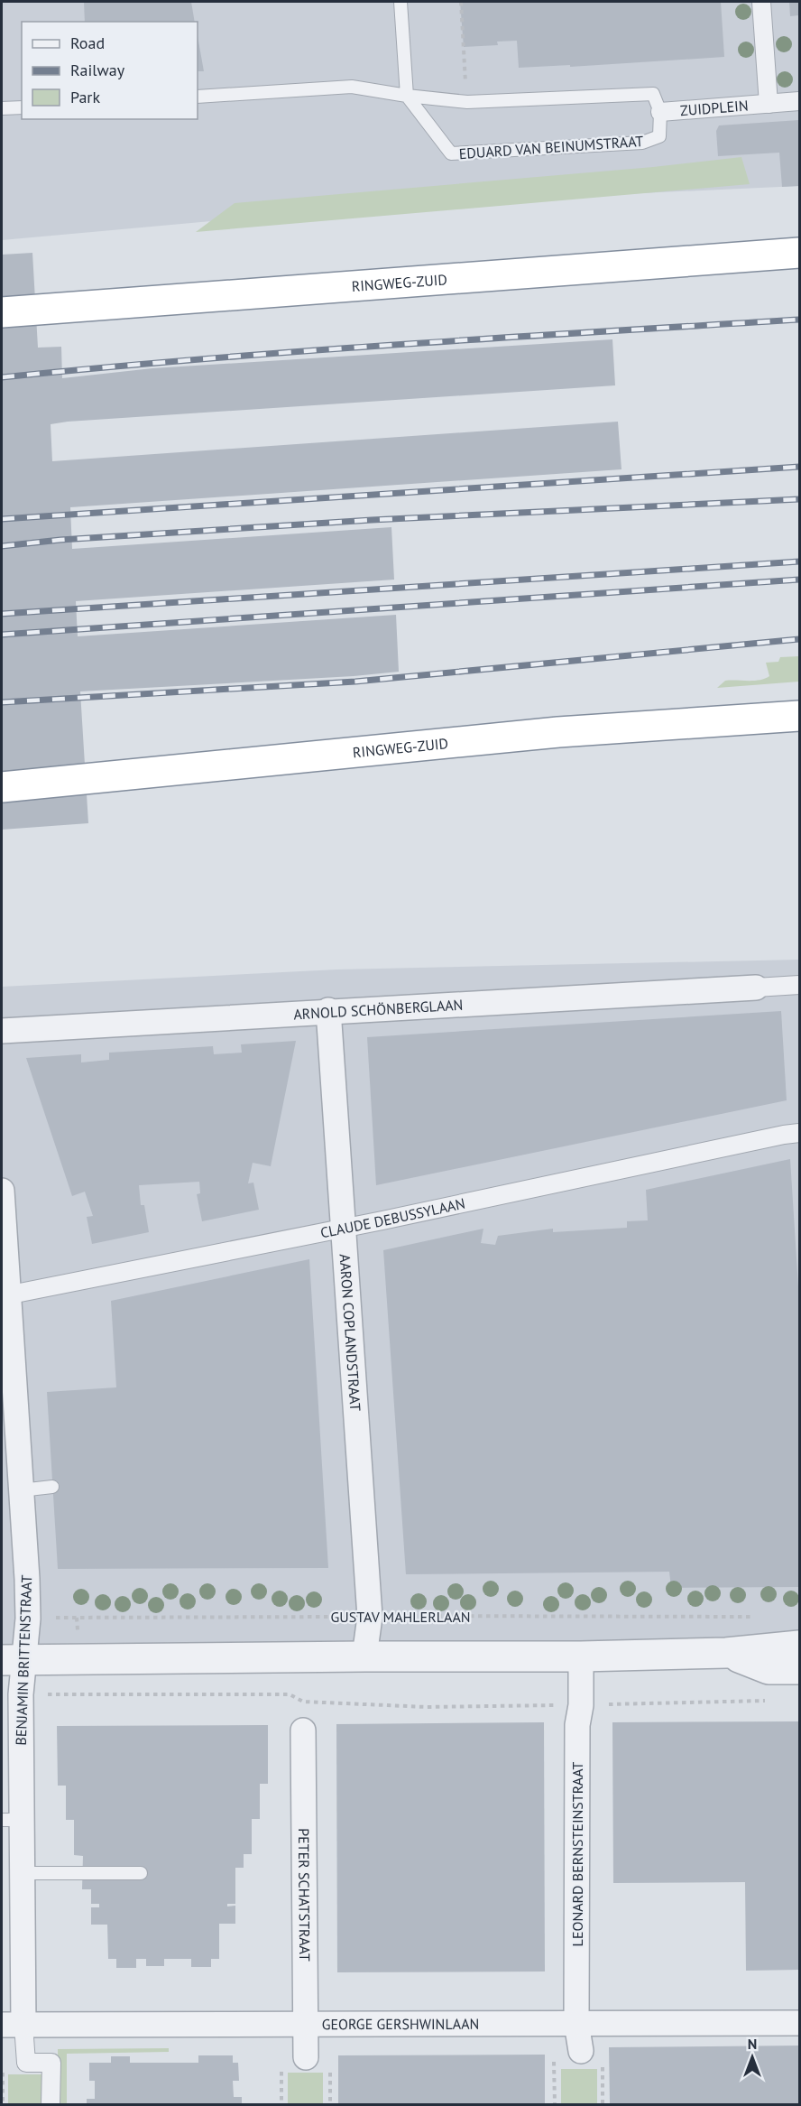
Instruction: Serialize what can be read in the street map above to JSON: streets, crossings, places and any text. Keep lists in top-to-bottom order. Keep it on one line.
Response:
{"streets":{"highway":["RINGWEG-ZUID"],"street":["ZUIDPLEIN","ARNOLD SCHÖNBERGLAAN","CLAUDE DEBUSSYLAAN","AARON COPLANDSTRAAT","BENJAMIN BRITTENSTRAAT","LEONARD BERNSTEINSTRAAT","PETER SCHATSTRAAT","GEORGE GERSHWINLAAN"],"lane":["EDUARD VAN BEINUMSTRAAT"],"path":["GUSTAV MAHLERLAAN"]},"crossings":[["ZUIDPLEIN","EDUARD VAN BEINUMSTRAAT"],["ARNOLD SCHÖNBERGLAAN","AARON COPLANDSTRAAT"],["CLAUDE DEBUSSYLAAN","AARON COPLANDSTRAAT"],["CLAUDE DEBUSSYLAAN","BENJAMIN BRITTENSTRAAT"],["AARON COPLANDSTRAAT","GUSTAV MAHLERLAAN"],["GUSTAV MAHLERLAAN","BENJAMIN BRITTENSTRAAT"],["BENJAMIN BRITTENSTRAAT","GEORGE GERSHWINLAAN"],["LEONARD BERNSTEINSTRAAT","GEORGE GERSHWINLAAN"],["PETER SCHATSTRAAT","GEORGE GERSHWINLAAN"]],"legend":["Road","Railway","Park"],"north":"top"}
